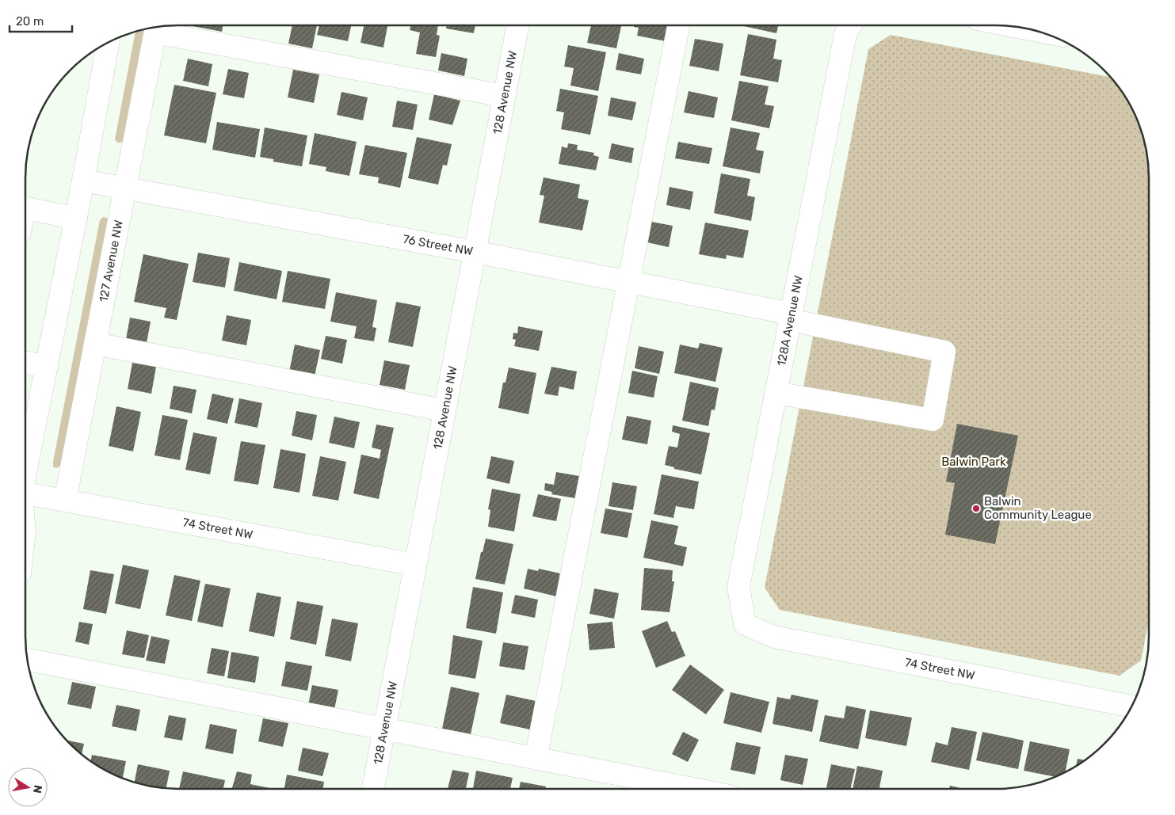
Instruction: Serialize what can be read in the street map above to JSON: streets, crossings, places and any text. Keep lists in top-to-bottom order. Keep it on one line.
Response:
{"streets":{"street":["128 Avenue NW","76 Street NW","127 Avenue NW","128A Avenue NW","74 Street NW"]},"crossings":[["128 Avenue NW","76 Street NW"],["128 Avenue NW","74 Street NW"],["76 Street NW","127 Avenue NW"],["76 Street NW","128A Avenue NW"],["127 Avenue NW","74 Street NW"],["128A Avenue NW","74 Street NW"]],"parks":["Balwin Park"],"places":["Balwin Community League"],"scale_bar":"20 m","north":"right"}
